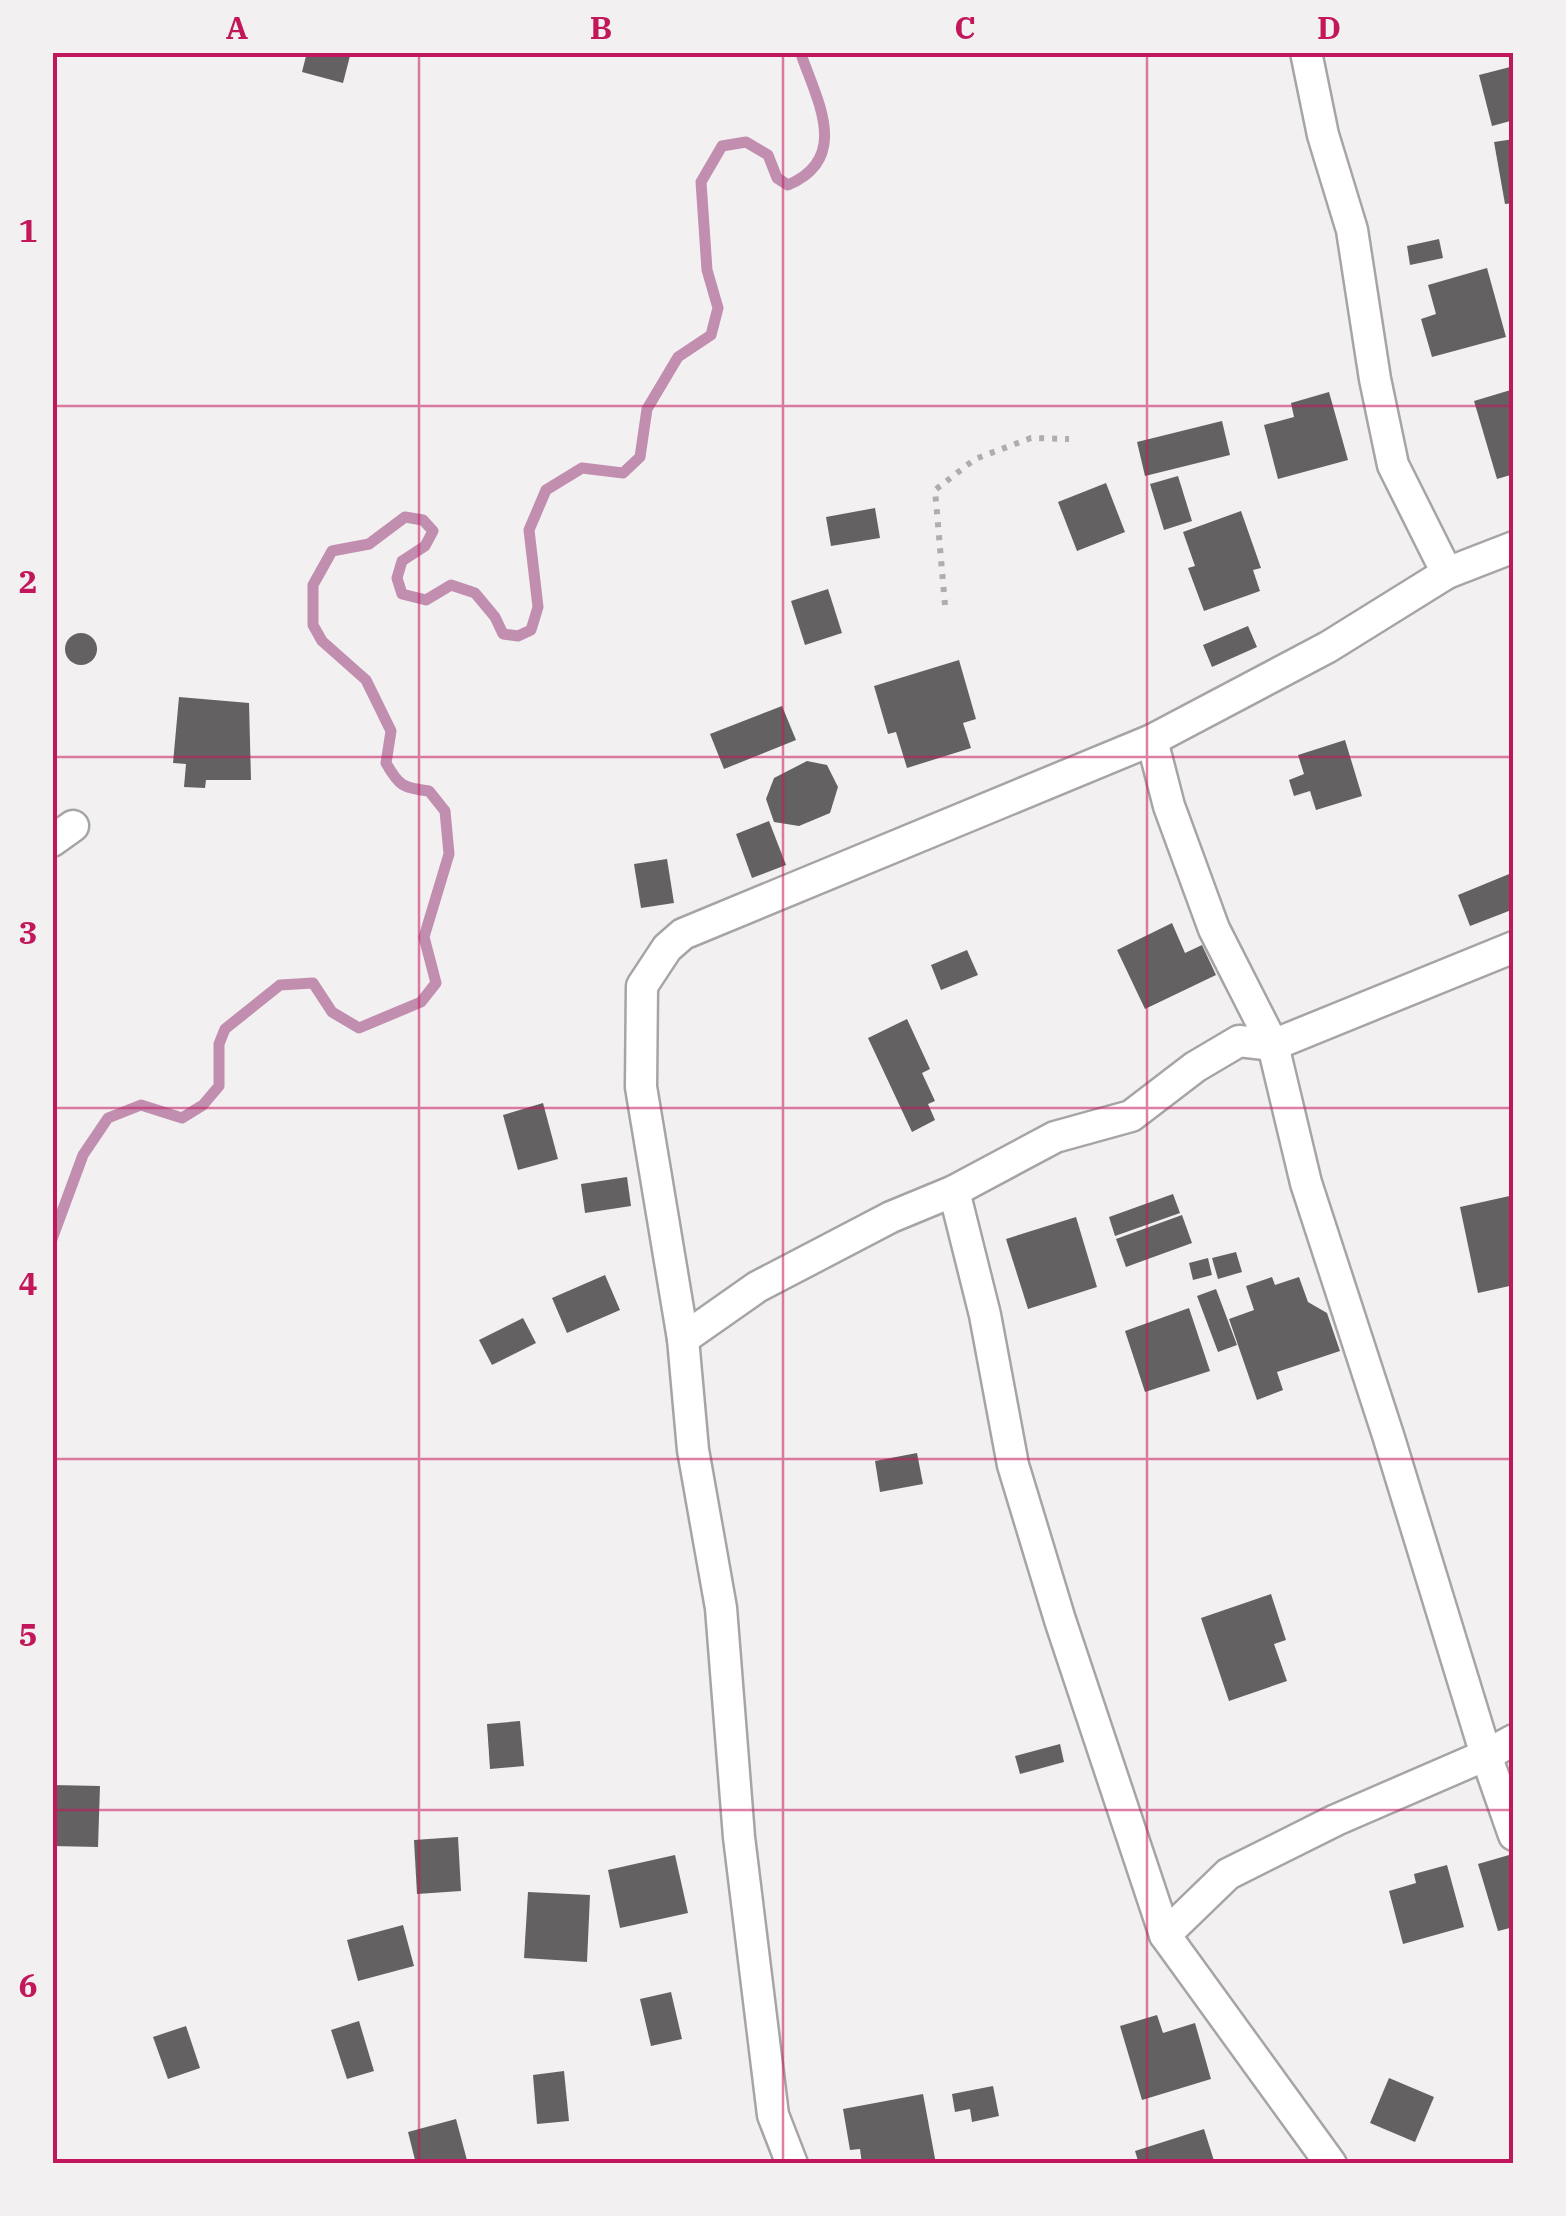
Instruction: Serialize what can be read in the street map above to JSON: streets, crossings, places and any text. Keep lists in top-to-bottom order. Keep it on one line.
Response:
{"grid":{"columns":["A","B","C","D"],"rows":["1","2","3","4","5","6"]}}
